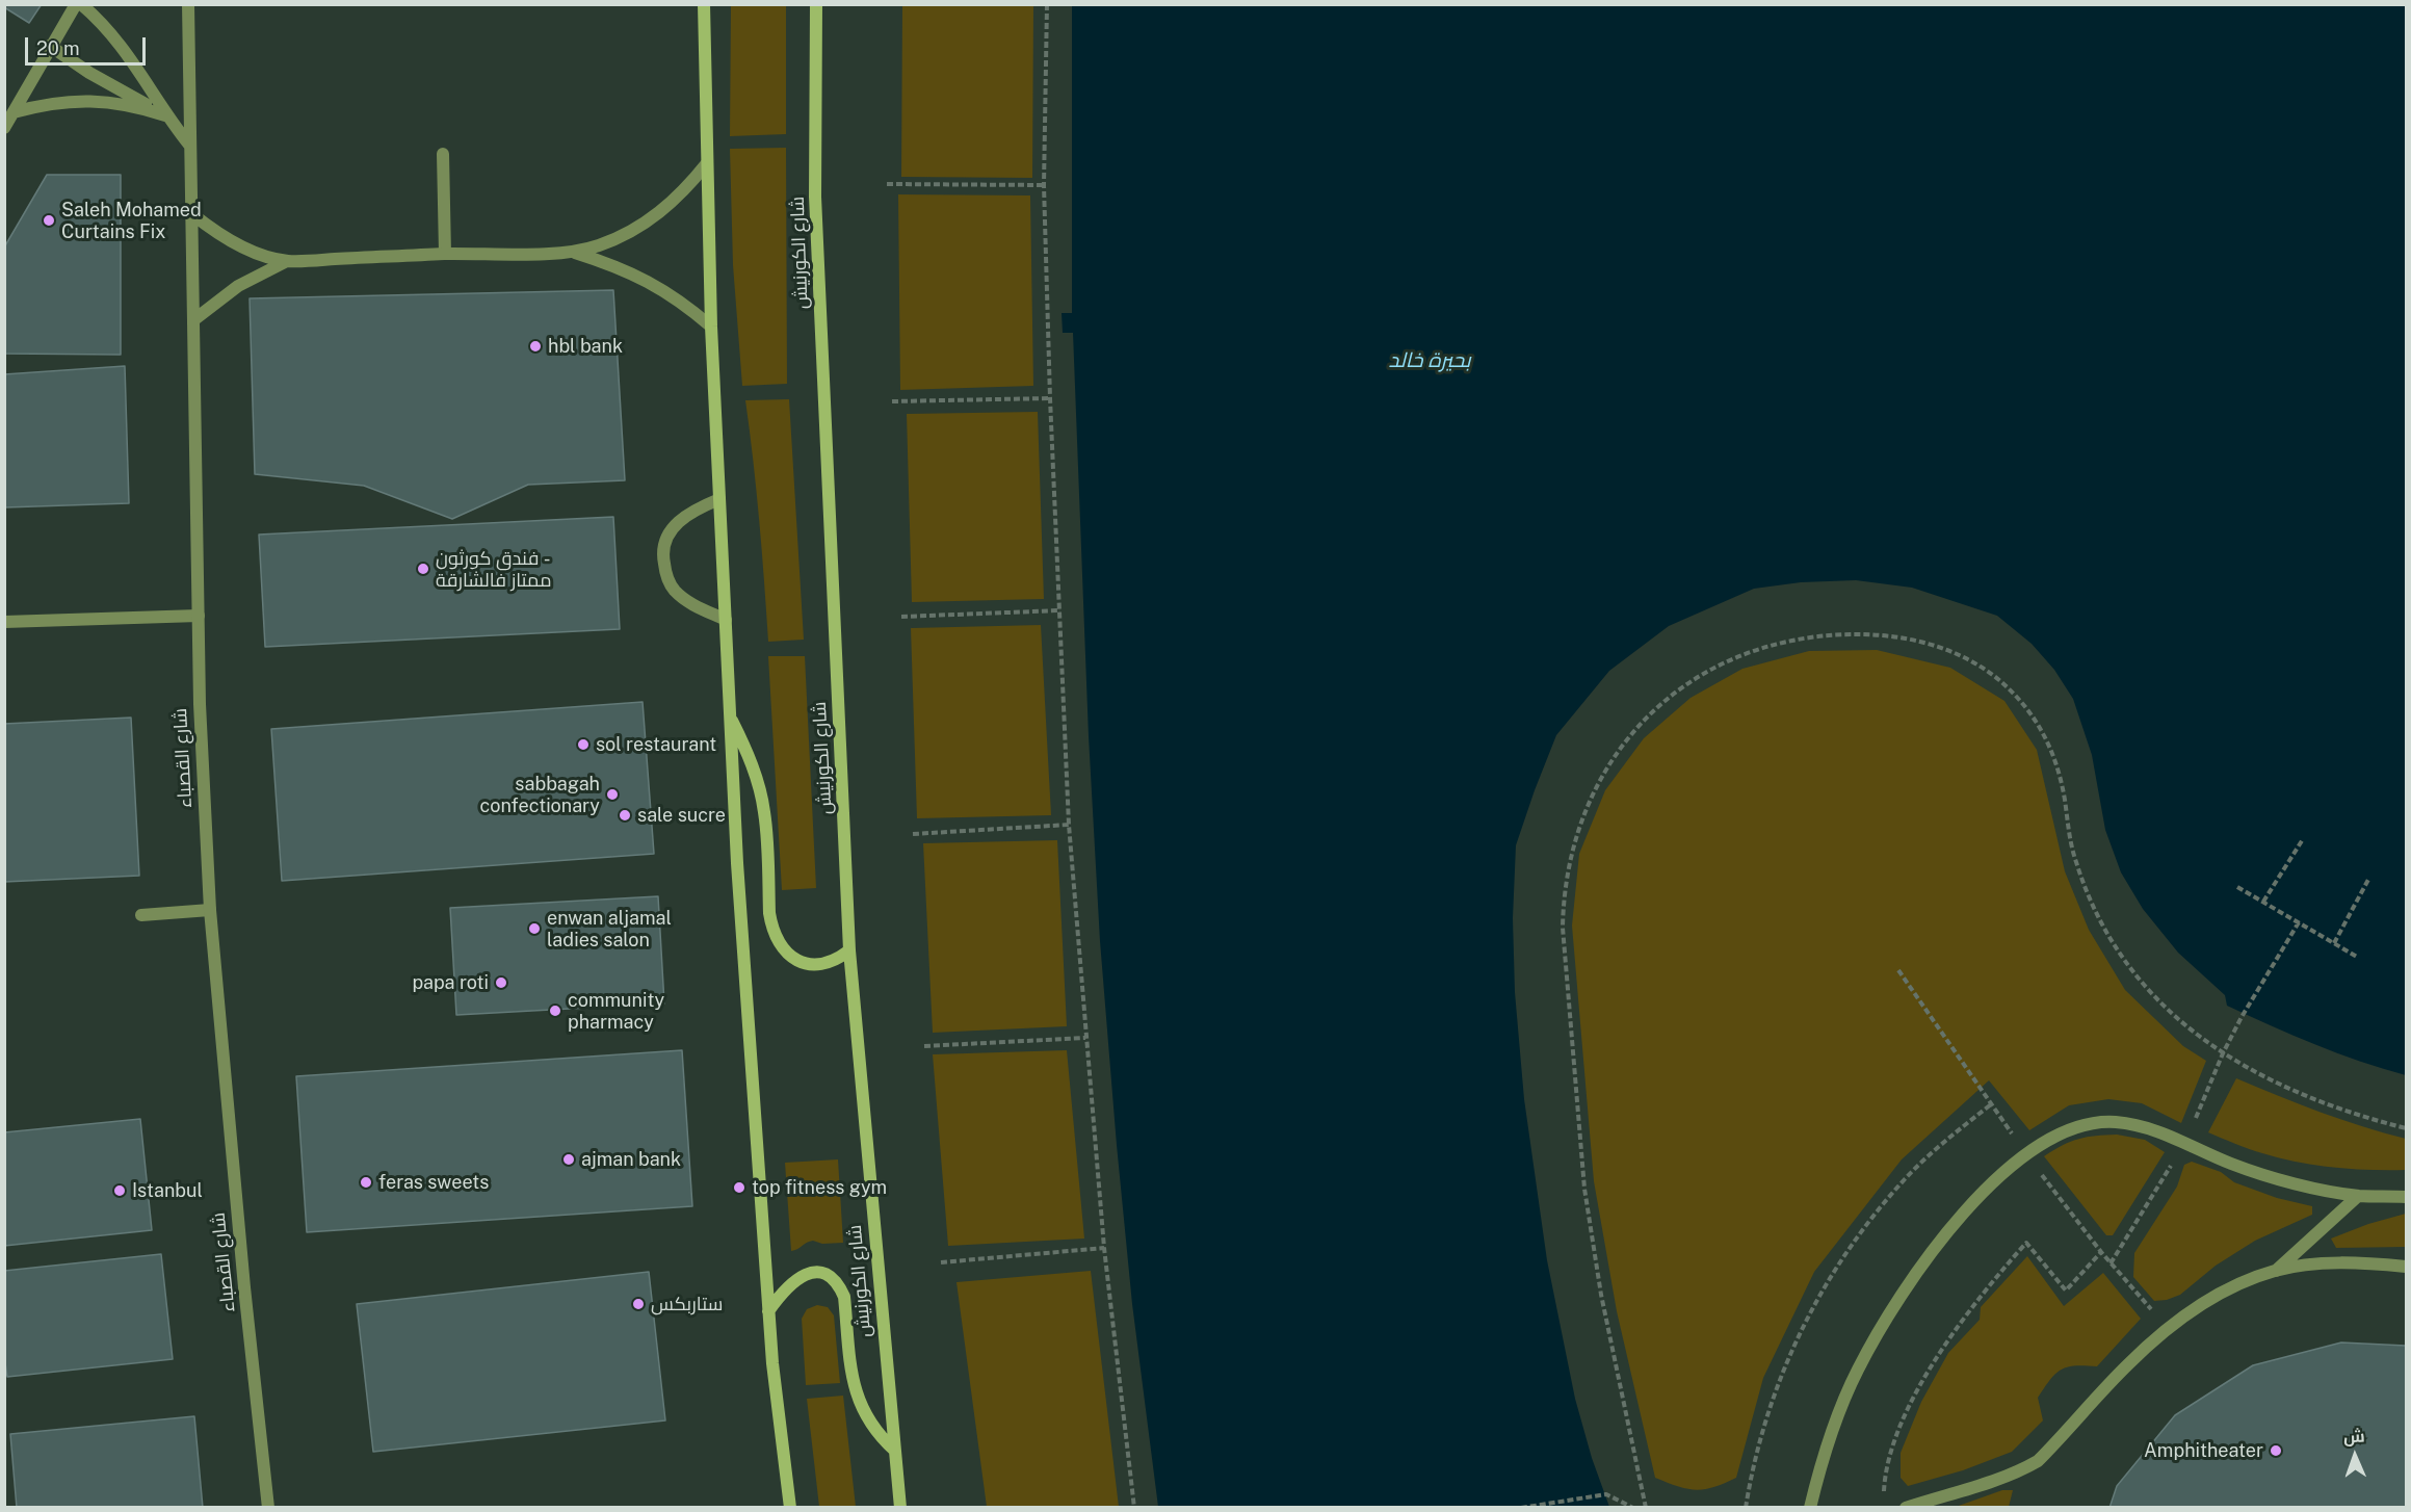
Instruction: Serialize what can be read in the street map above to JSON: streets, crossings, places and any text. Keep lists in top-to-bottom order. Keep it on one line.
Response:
{"streets":{"main road":["شارع الكورنيش"],"street":["شارع القصباء"]},"water":["بحيرة خالد"],"places":["Saleh Mohamed Curtains Fix","hbl bank","فندق كورثون - ممتاز فالشارقة","sol restaurant","sabbagah confectionary","sale sucre","enwan aljamal ladies salon","papa roti","community pharmacy","ajman bank","feras sweets","top fitness gym","Istanbul","ستاربكس","Amphitheater"],"scale_bar":"20 m","north":"top"}
